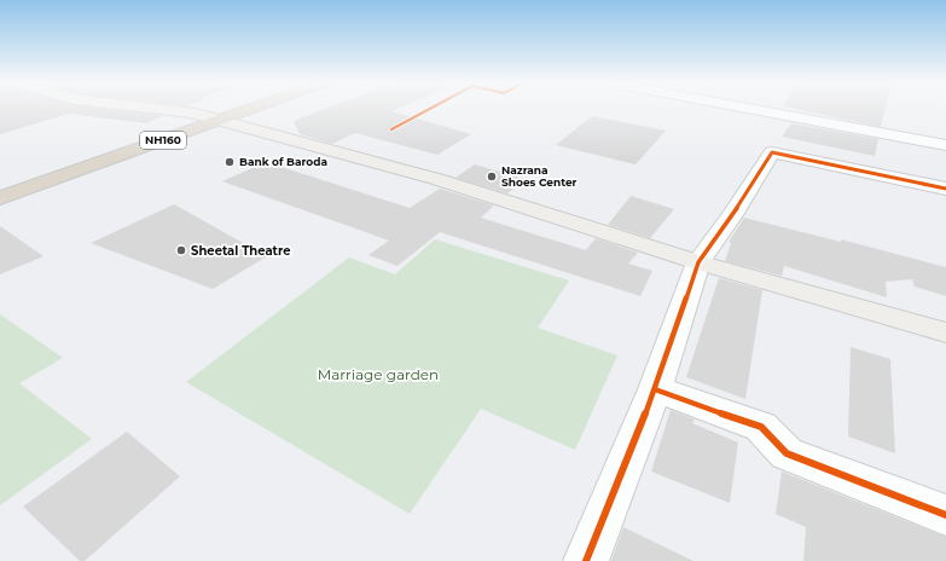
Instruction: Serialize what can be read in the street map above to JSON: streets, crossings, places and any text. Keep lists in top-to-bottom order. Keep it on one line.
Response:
{"streets":{"highway":["NH160"]},"parks":["Marriage garden"],"places":["Bank of Baroda","Nazrana Shoes Center","Sheetal Theatre"]}
